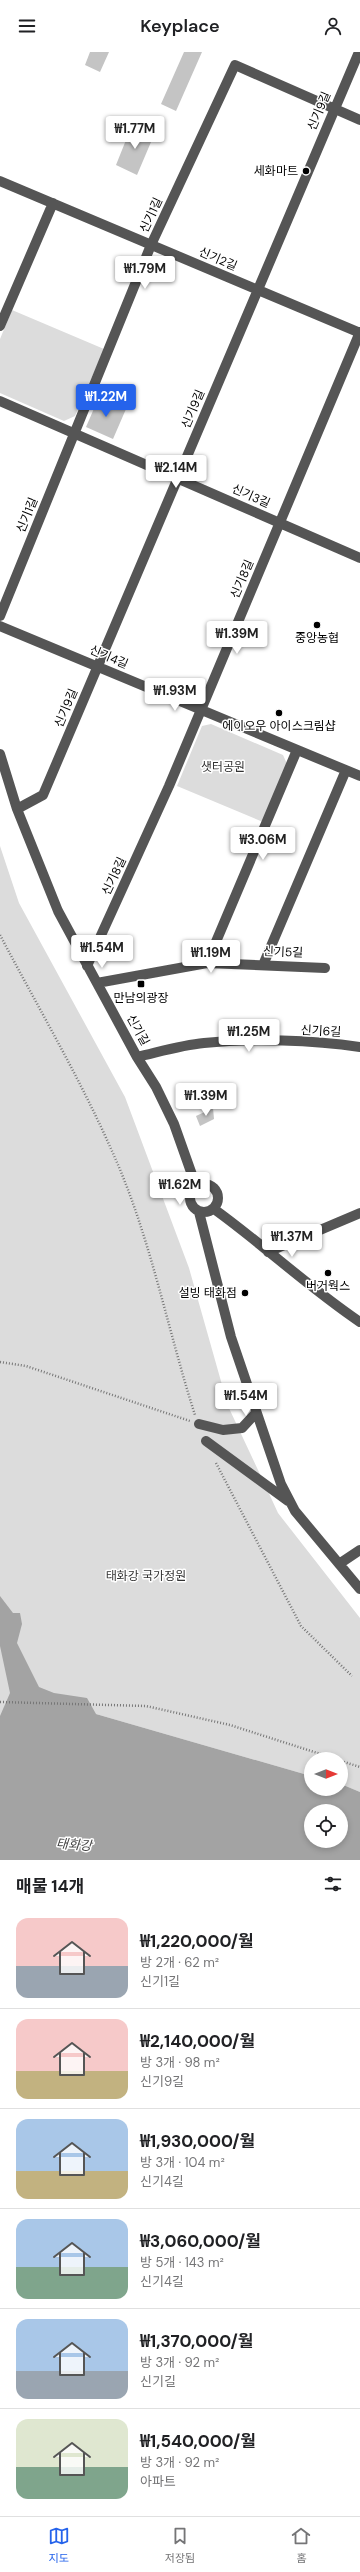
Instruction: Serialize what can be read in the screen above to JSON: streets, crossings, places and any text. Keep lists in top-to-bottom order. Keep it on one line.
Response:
{"streets":{"street":["신기9길","신기1길","신기2길","신기3길","신기8길","신기4길","신기5길","신기길","신기6길"]},"crossings":[["신기9길","신기1길"],["신기9길","신기2길"],["신기9길","신기3길"],["신기9길","신기4길"],["신기9길","신기길"],["신기1길","신기2길"],["신기1길","신기3길"],["신기2길","신기8길"],["신기3길","신기8길"],["신기8길","신기4길"],["신기8길","신기길"],["신기5길","신기길"],["신기길","신기6길"]],"water":["태화강"],"parks":["샛터공원","태화강 국가정원"],"places":{"other":["세화마트","중앙농협","에이오우 아이스크림샵","버거웍스","설빙 태화점"],"transit":["만남의광장"]},"north":"right","page":{"header":"Keyplace","price":["₩1.77M","₩1.79M","₩1.22M","₩2.14M","₩1.39M","₩1.93M","₩3.06M","₩1.54M","₩1.19M","₩1.25M","₩1.39M","₩1.62M","₩1.37M","₩1.54M"],"heading":"매물 14개","list":[{"name":"₩1,220,000/월","note":"방 2개 · 62 m² · 신기1길"},{"name":"₩2,140,000/월","note":"방 3개 · 98 m² · 신기9길"},{"name":"₩1,930,000/월","note":"방 3개 · 104 m² · 신기4길"},{"name":"₩3,060,000/월","note":"방 5개 · 143 m² · 신기4길"},{"name":"₩1,370,000/월","note":"방 3개 · 92 m² · 신기길"},{"name":"₩1,540,000/월","note":"방 3개 · 92 m² · 아파트"}],"tabs":["지도","저장됨","홈"]}}
